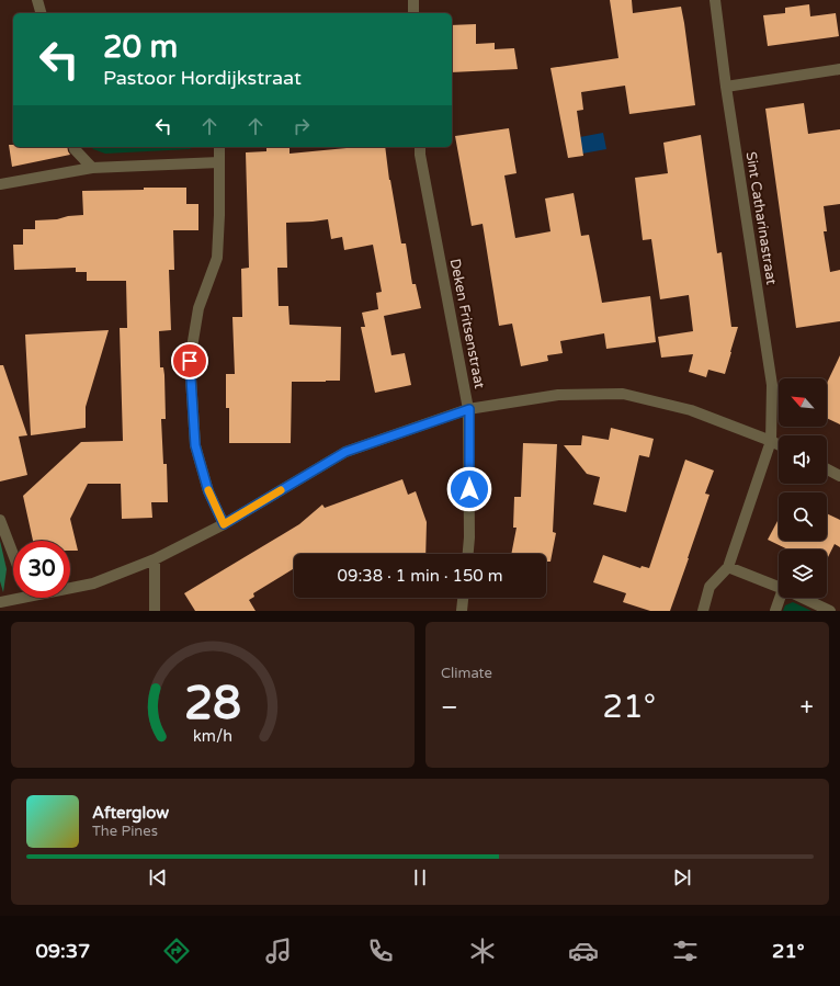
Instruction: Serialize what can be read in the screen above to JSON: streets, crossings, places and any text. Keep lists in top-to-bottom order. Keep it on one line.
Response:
{"streets":{"street":["Sint Catharinastraat","Deken Fritsenstraat"]},"north":"top left","page":{"turn":["20 m","Pastoor Hordijkstraat"],"limit":"30","trip":"09:38 · 1 min · 150 m","tile":"Climate","heat":["−","21°","+"],"song":["Afterglow","The Pines"],"tabs":["09:37","21°"],"gauge":["28","km/h"]}}
